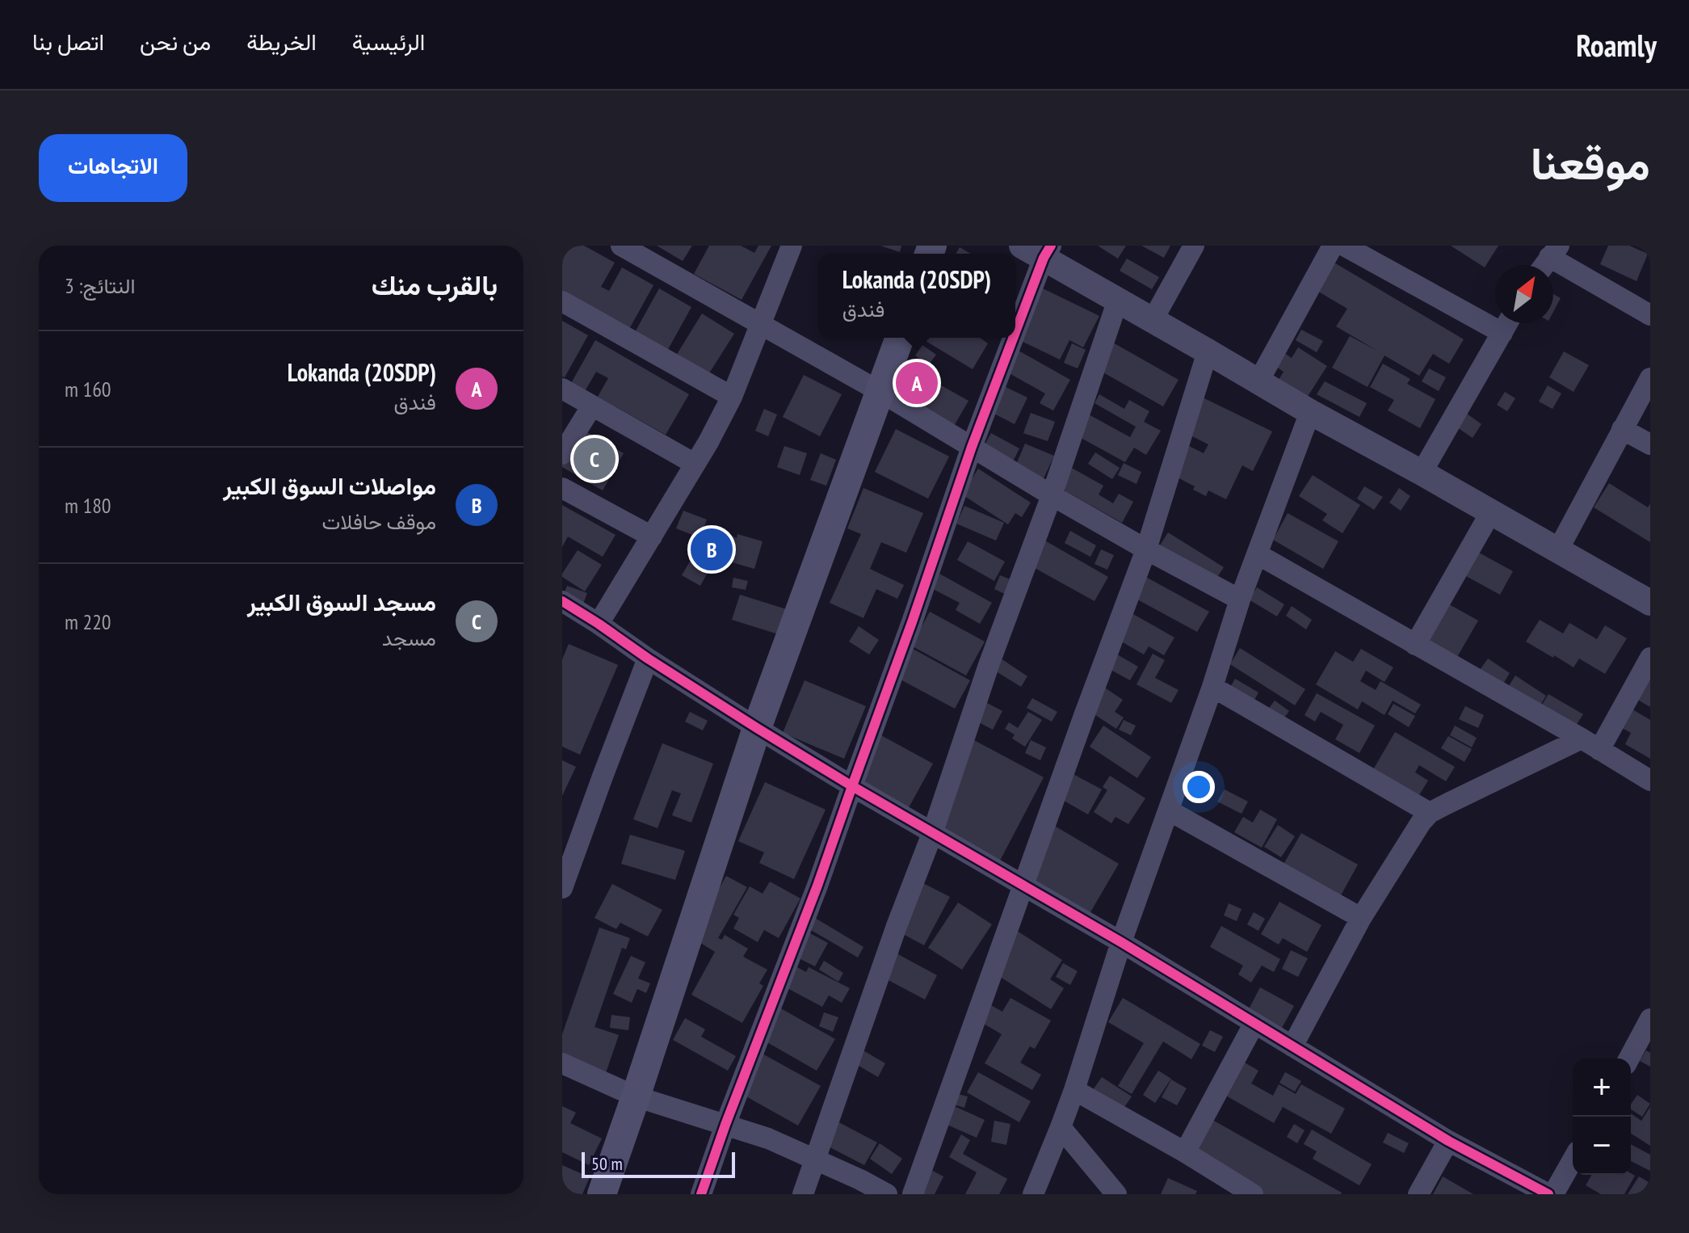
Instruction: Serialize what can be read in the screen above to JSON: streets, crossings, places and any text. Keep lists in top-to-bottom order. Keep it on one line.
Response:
{"scale_bar":"50 m","north":"top right","page":{"header":"Roamly","nav":["الرئيسية","الخريطة","من نحن","اتصل بنا"],"title":"موقعنا","buttons":"الاتجاهات","heading":["بالقرب منك","النتائج: 3"],"popup":["Lokanda (20SDP)","فندق"],"list":[{"mark":"A","name":"Lokanda (20SDP)","note":"فندق","value":"160 m"},{"mark":"B","name":"مواصلات السوق الكبير","note":"موقف حافلات","value":"180 m"},{"mark":"C","name":"مسجد السوق الكبير","note":"مسجد","value":"220 m"}],"pins":["A","C","B"],"map_buttons":["+","−"],"scale":"50 m"}}
